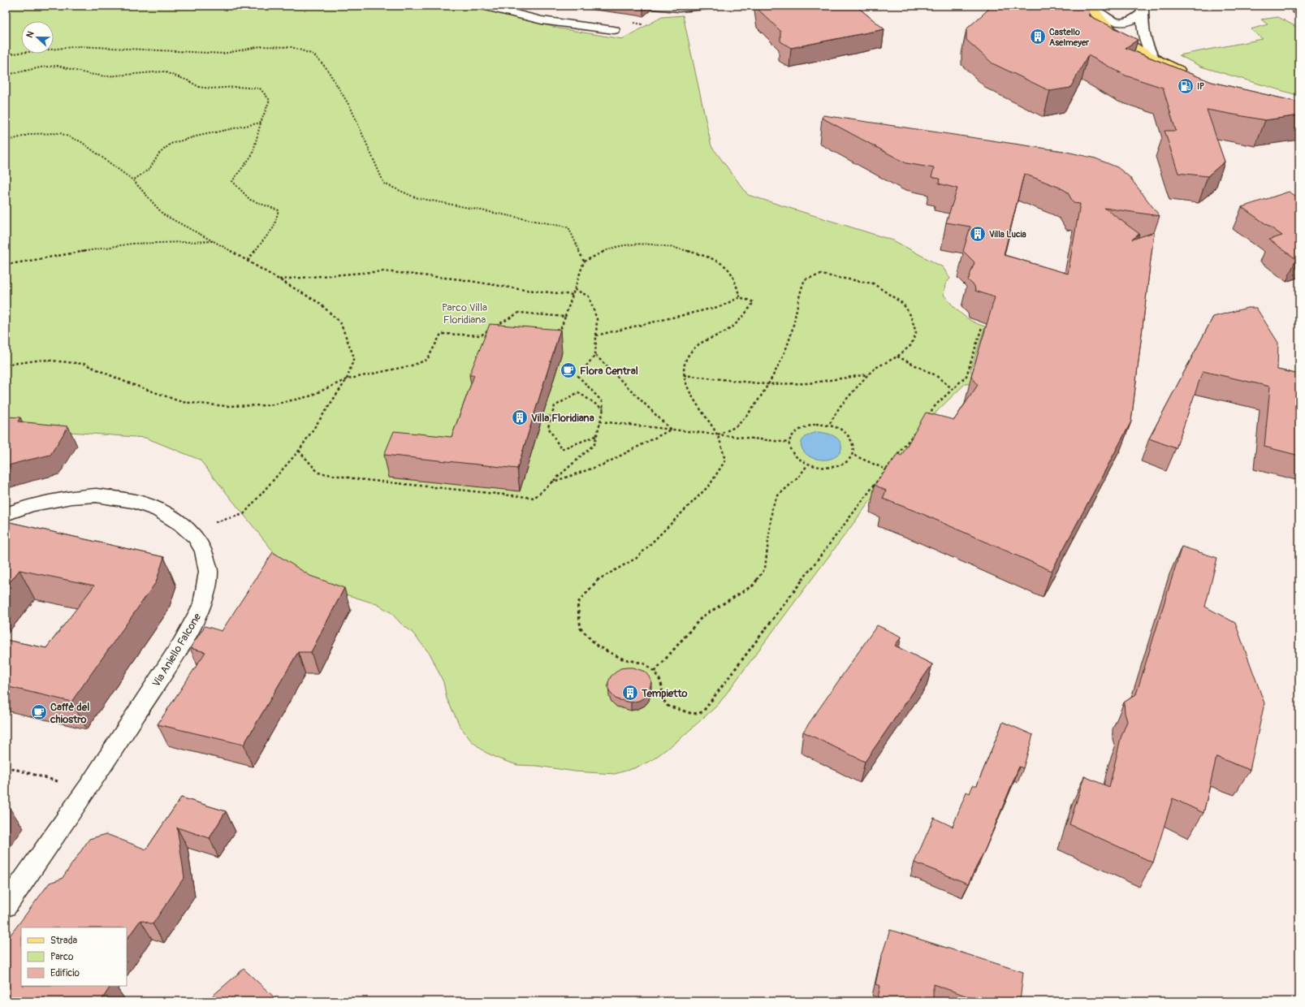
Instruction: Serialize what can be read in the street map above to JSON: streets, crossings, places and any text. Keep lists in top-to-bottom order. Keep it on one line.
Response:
{"streets":{"street":["Via Aniello Falcone"]},"parks":["Parco Villa Floridiana"],"places":{"building":["Castello Aselmeyer","Villa Lucia","Villa Floridiana","Tempietto"],"fuel station":["IP"],"cafe":["Flora Central","Caffè del chiostro"]},"legend":["Strada","Parco","Edificio"],"north":"left"}
